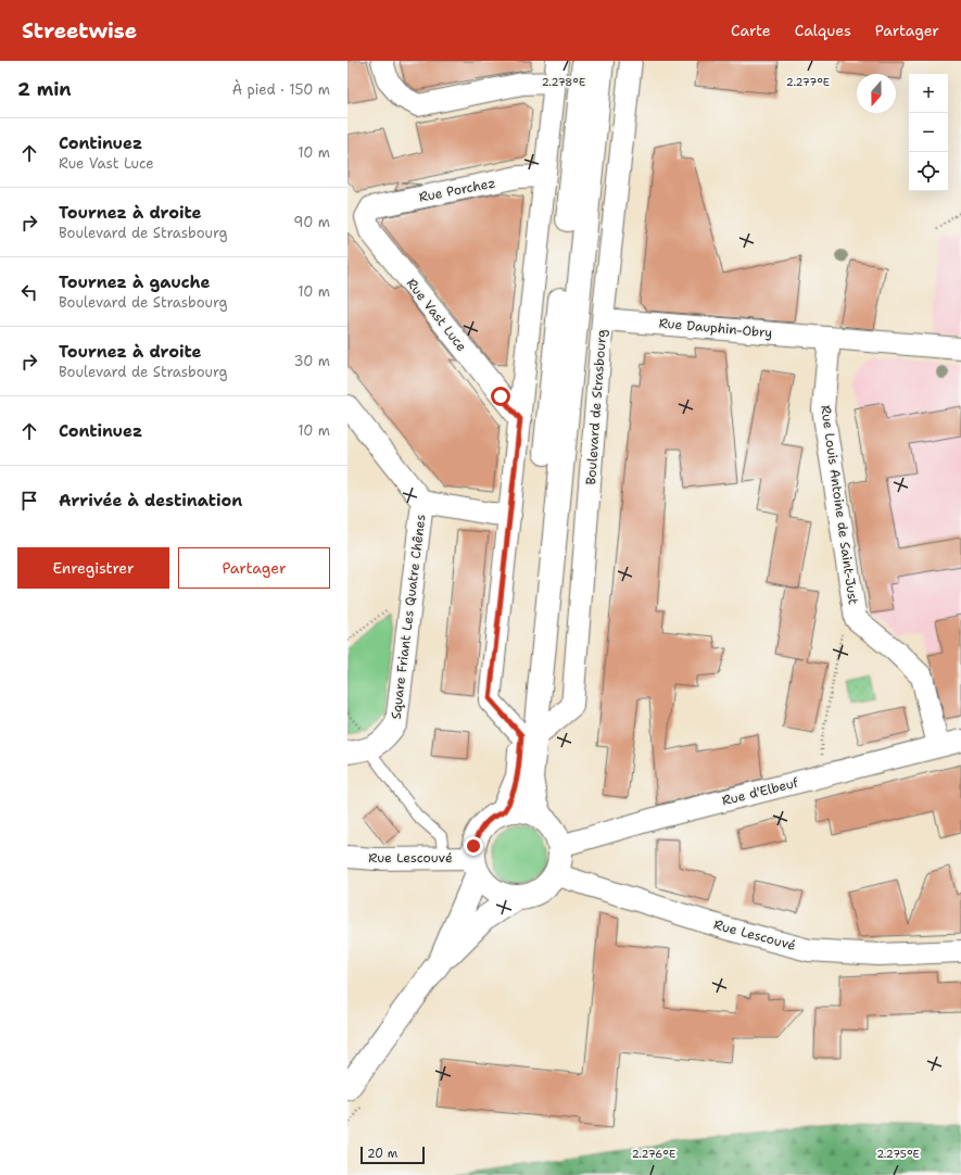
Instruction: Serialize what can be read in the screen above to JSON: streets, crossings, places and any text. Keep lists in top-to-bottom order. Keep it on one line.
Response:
{"streets":{"street":["Rue Porchez","Rue Vast Luce","Rue Dauphin-Obry","Boulevard de Strasbourg","Rue Louis Antoine de Saint-Just","Square Friant Les Quatre Chênes","Rue d'Elbeuf","Rue Lescouvé"]},"crossings":[["Rue Porchez","Rue Vast Luce"],["Rue Dauphin-Obry","Boulevard de Strasbourg"],["Rue Dauphin-Obry","Rue Louis Antoine de Saint-Just"],["Rue Louis Antoine de Saint-Just","Rue d'Elbeuf"],["Rue d'Elbeuf","Rue Lescouvé"]],"scale_bar":"20 m","north":"bottom","page":{"header":"Streetwise","nav":["Carte","Calques","Partager"],"heading":["2 min","À pied · 150 m"],"map_buttons":["+","−"],"list":[["Continuez","Rue Vast Luce","10 m"],["Tournez à droite","Boulevard de Strasbourg","90 m"],["Tournez à gauche","Boulevard de Strasbourg","10 m"],["Tournez à droite","Boulevard de Strasbourg","30 m"],["Continuez","10 m"],"Arrivée à destination"],"buttons":["Enregistrer","Partager"],"scale":"20 m"},"coordinates":["2.277°E","2.278°E","2.276°E","2.275°E"]}
